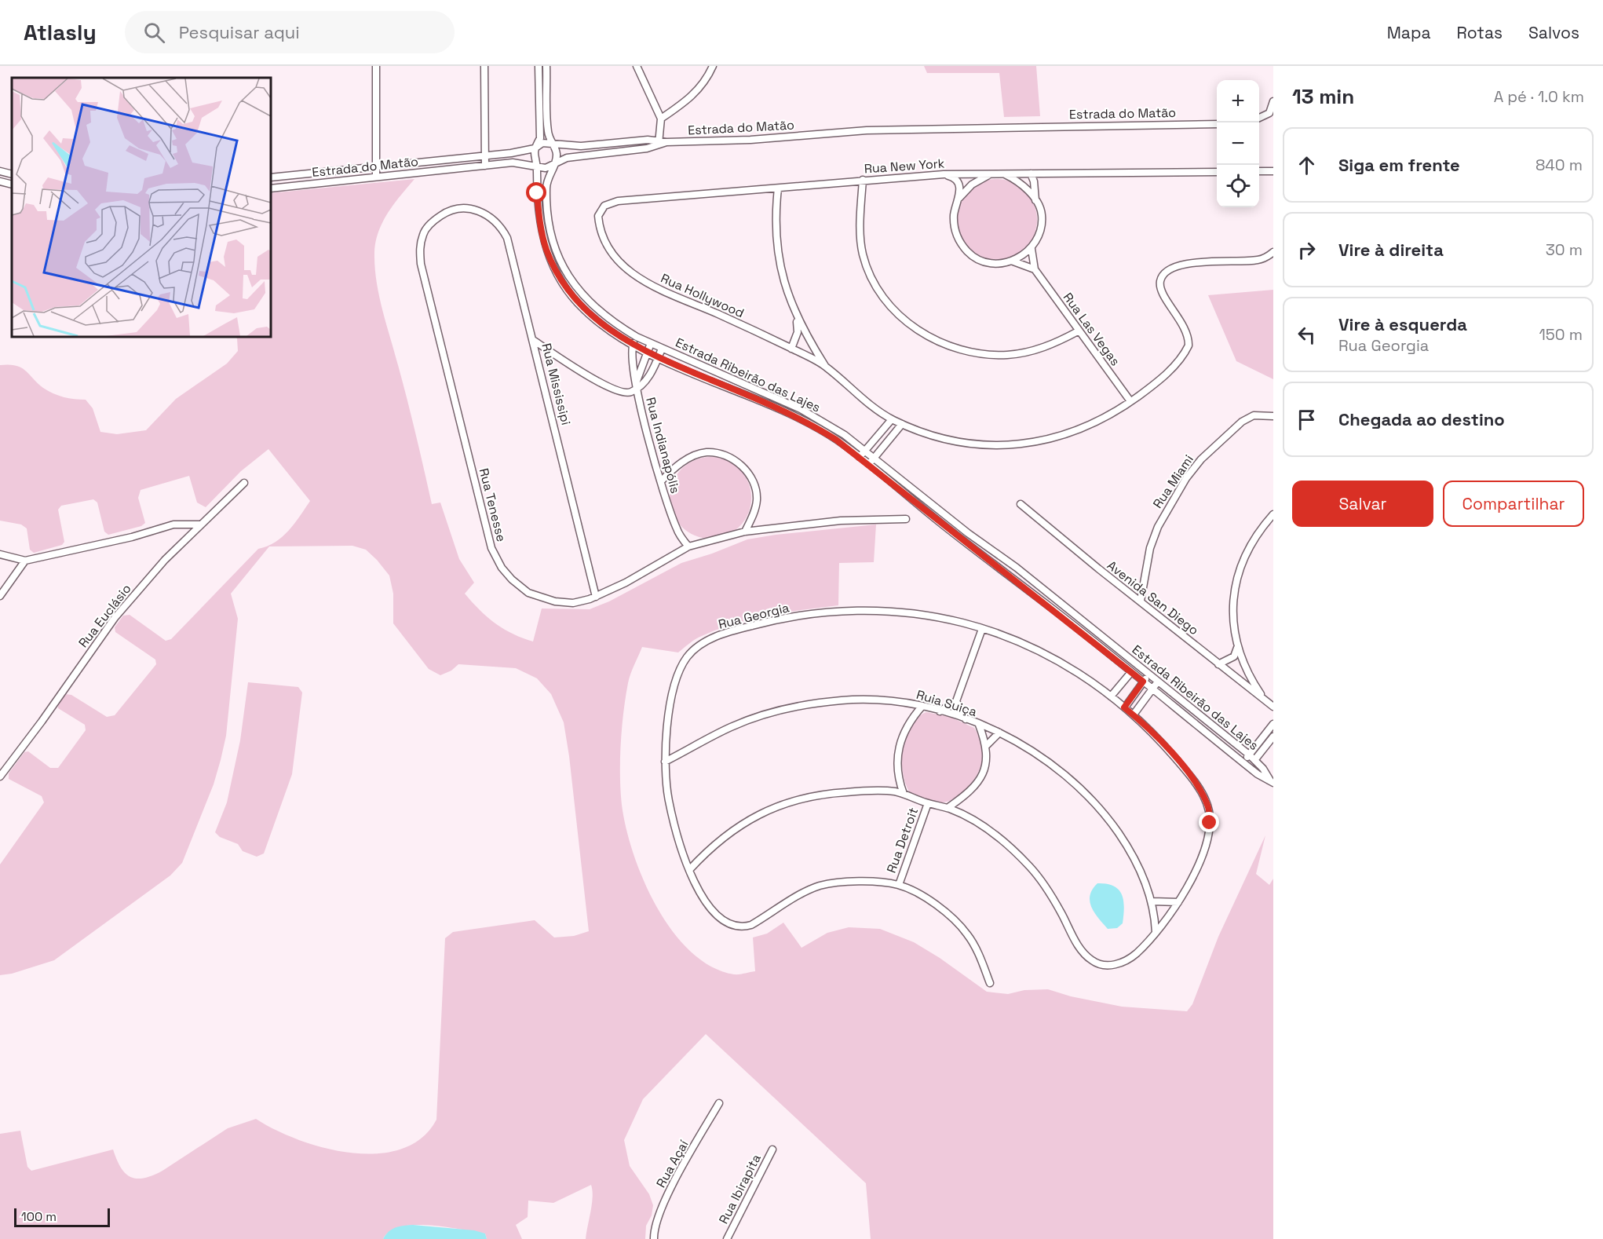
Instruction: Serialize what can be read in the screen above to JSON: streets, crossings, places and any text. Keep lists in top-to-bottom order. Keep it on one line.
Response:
{"streets":{"street":["Estrada do Matão","Rua New York","Rua Hollywood","Rua Las Vegas","Estrada Ribeirão das Lajes","Rua Mississipi","Rua Indianapólis","Rua Miami","Rua Tenesse","Avenida San Diego","Rua Euclásio","Rua Georgia","Ruia Suiça","Rua Detroit","Rua Açaí","Rua Ibirapita"]},"crossings":[["Estrada do Matão","Estrada Ribeirão das Lajes"],["Rua New York","Rua Hollywood"],["Rua New York","Rua Las Vegas"],["Rua Hollywood","Rua Las Vegas"],["Estrada Ribeirão das Lajes","Rua Indianapólis"],["Rua Mississipi","Rua Tenesse"],["Rua Indianapólis","Rua Tenesse"],["Rua Miami","Avenida San Diego"],["Rua Georgia","Ruia Suiça"],["Rua Georgia","Rua Detroit"],["Ruia Suiça","Rua Detroit"]],"scale_bar":"100 m","page":{"header":"Atlasly","search":"Pesquisar aqui","nav":["Mapa","Rotas","Salvos"],"heading":["13 min","A pé · 1.0 km"],"map_buttons":["+","−"],"list":[["Siga em frente","840 m"],["Vire à direita","30 m"],["Vire à esquerda","Rua Georgia","150 m"],"Chegada ao destino"],"buttons":["Salvar","Compartilhar"],"scale":"100 m"}}
